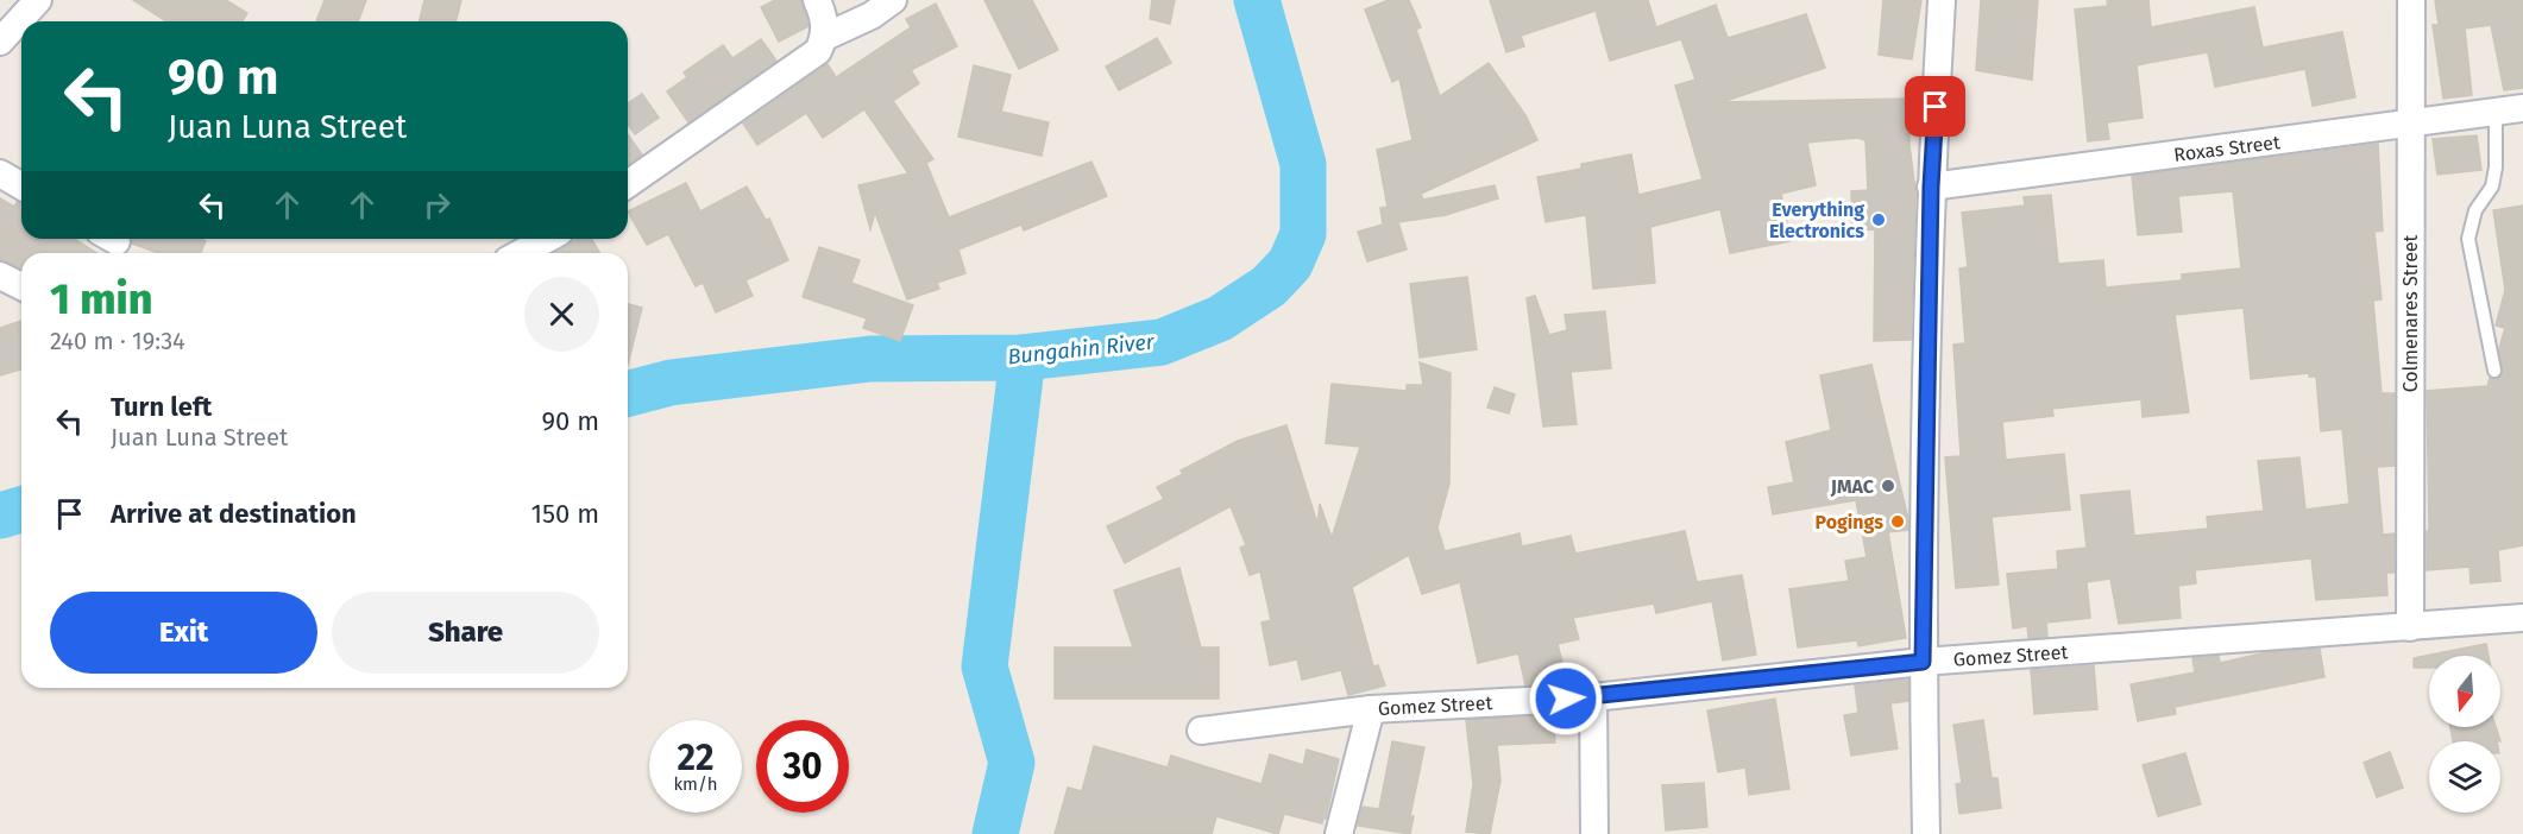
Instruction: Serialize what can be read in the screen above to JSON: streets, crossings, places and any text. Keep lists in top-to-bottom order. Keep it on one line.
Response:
{"streets":{"street":["Roxas Street","Colmenares Street","Gomez Street"]},"crossings":[["Roxas Street","Colmenares Street"],["Colmenares Street","Gomez Street"]],"water":["Bungahin River"],"places":["Everything Electronics","JMAC","Pogings"],"north":"bottom","page":{"turn":["90 m","Juan Luna Street"],"heading":["1 min","240 m · 19:34"],"list":[{"name":"Turn left","note":"Juan Luna Street","value":"90 m"},{"name":"Arrive at destination","value":"150 m"}],"buttons":["Exit","Share"],"speed":"22 km/h","limit":"30"}}
